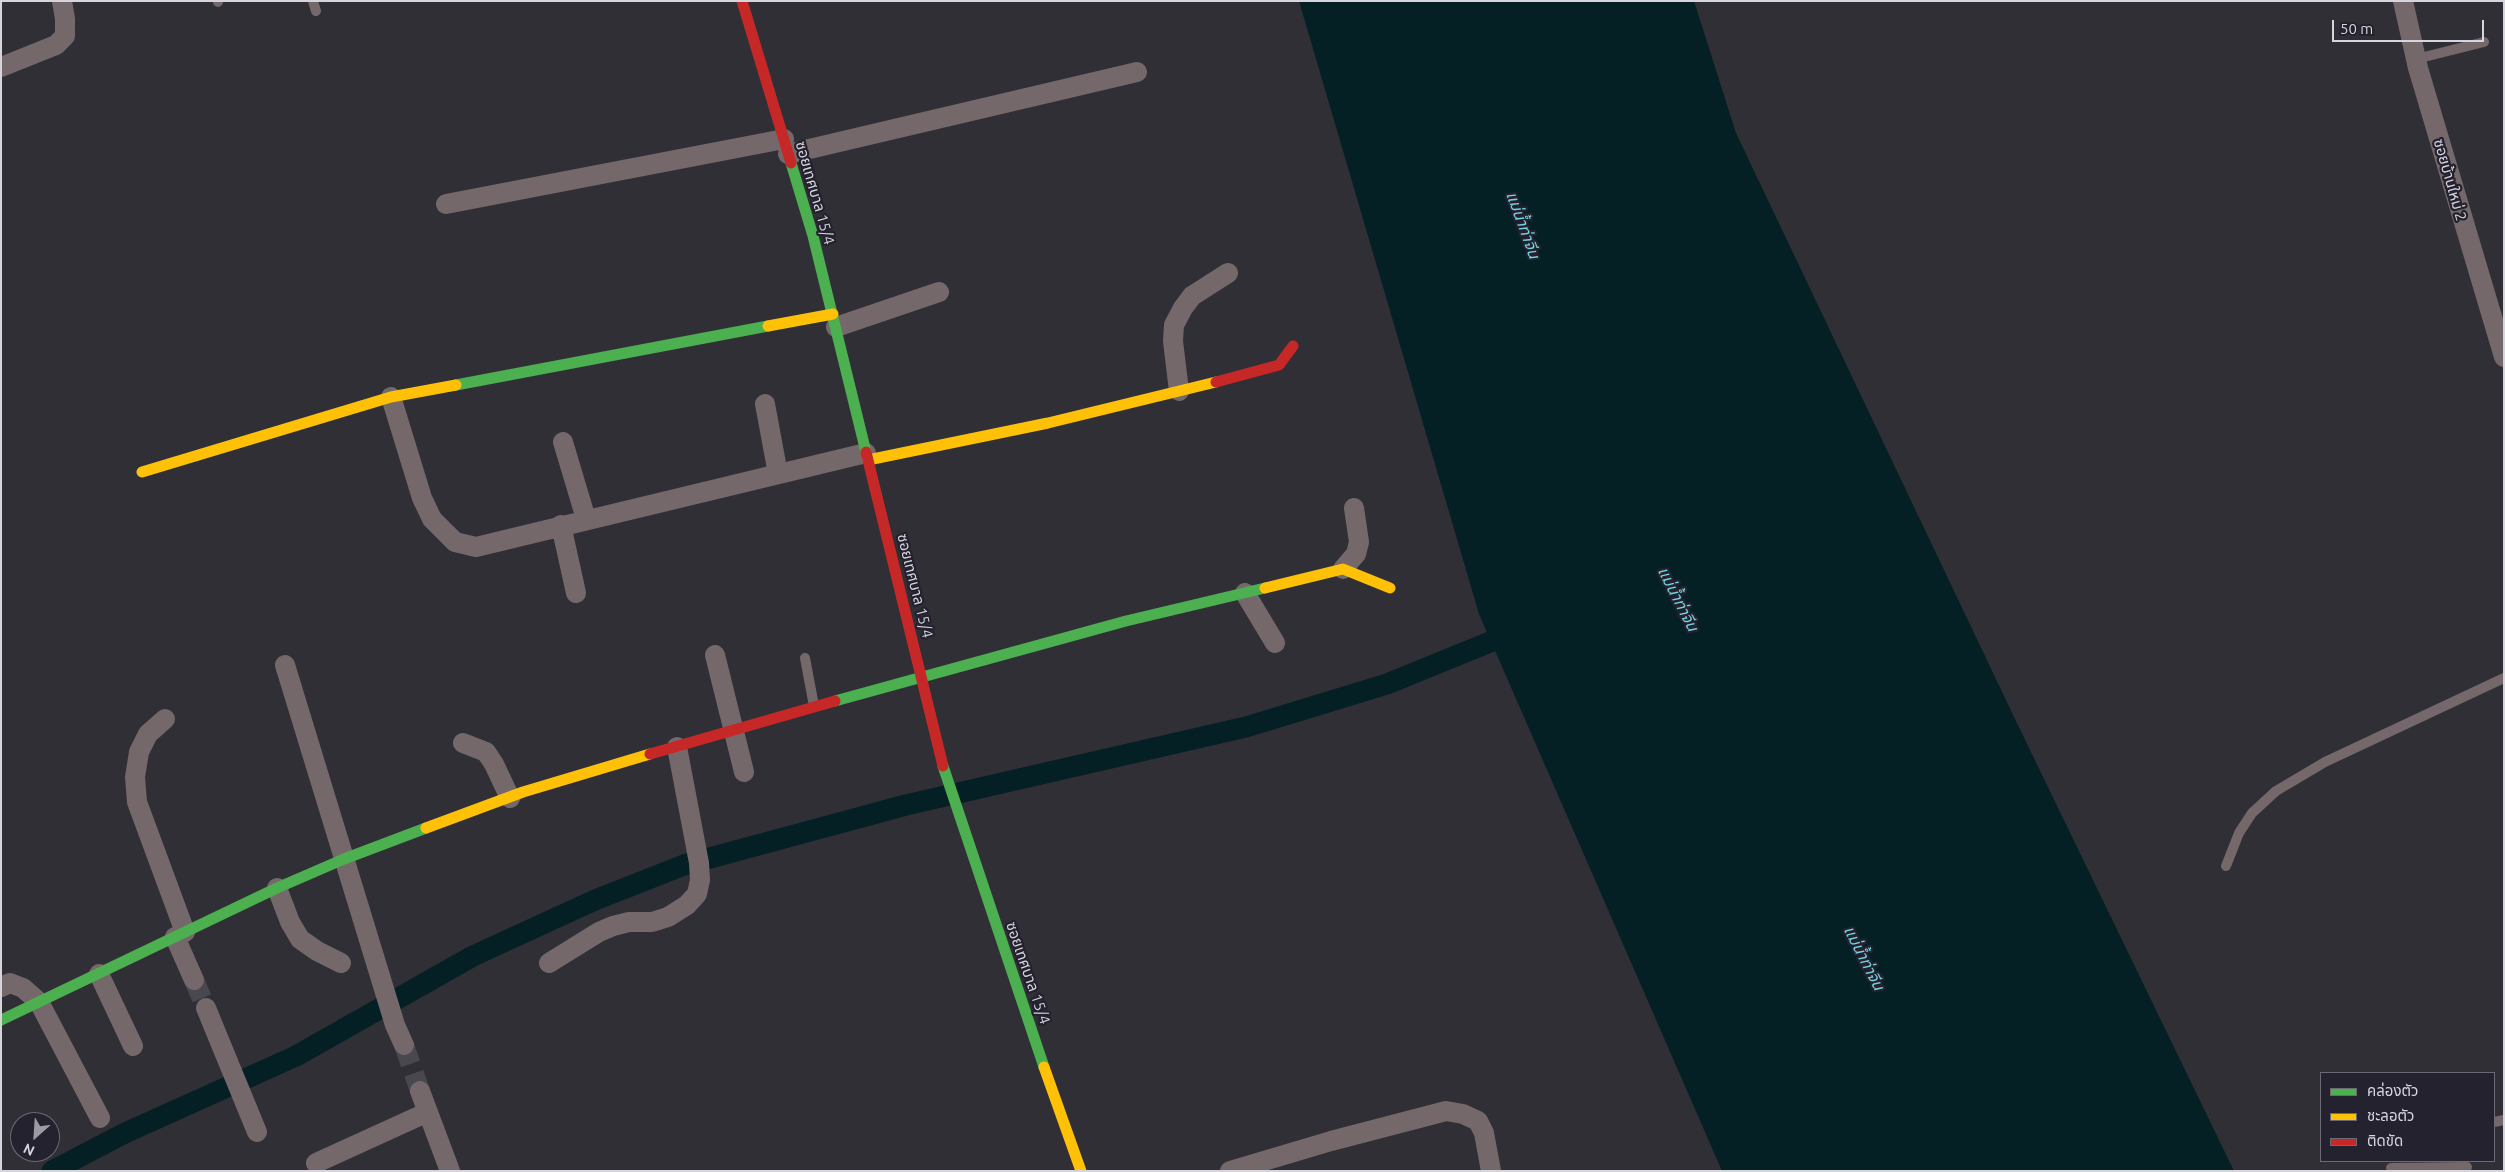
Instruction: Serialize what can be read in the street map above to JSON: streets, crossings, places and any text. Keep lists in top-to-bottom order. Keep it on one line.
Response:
{"streets":{"street":["ซอยบ้านใหม่ 2","ซอยเทศบาล 15/4"]},"water":["แม่น้ำท่าจีน"],"legend":["คล่องตัว","ชะลอตัว","ติดขัด"],"scale_bar":"50 m","north":"bottom left"}
